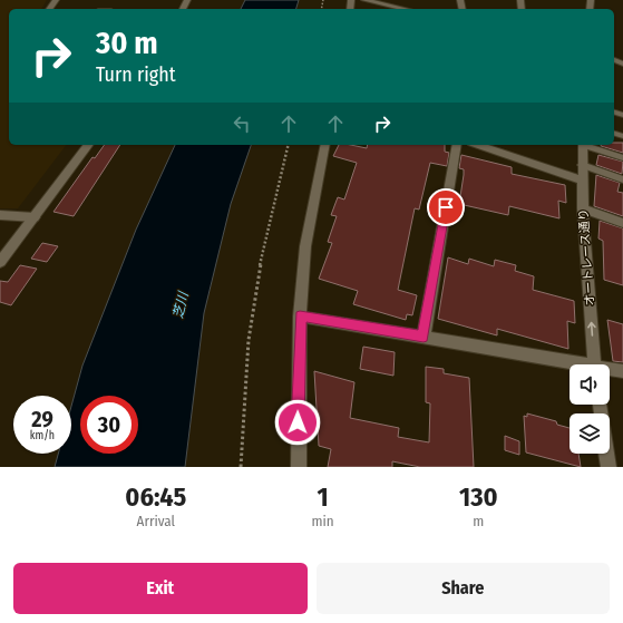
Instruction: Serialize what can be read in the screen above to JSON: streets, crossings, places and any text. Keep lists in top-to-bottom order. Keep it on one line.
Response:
{"streets":{"street":["オートレース通り"]},"one_way":["オートレース通り"],"water":["芝川"],"page":{"turn":["30 m","Turn right"],"speed":"29 km/h","limit":"30","eta":["06:45","Arrival","1","min","130","m"],"buttons":["Exit","Share"]}}
